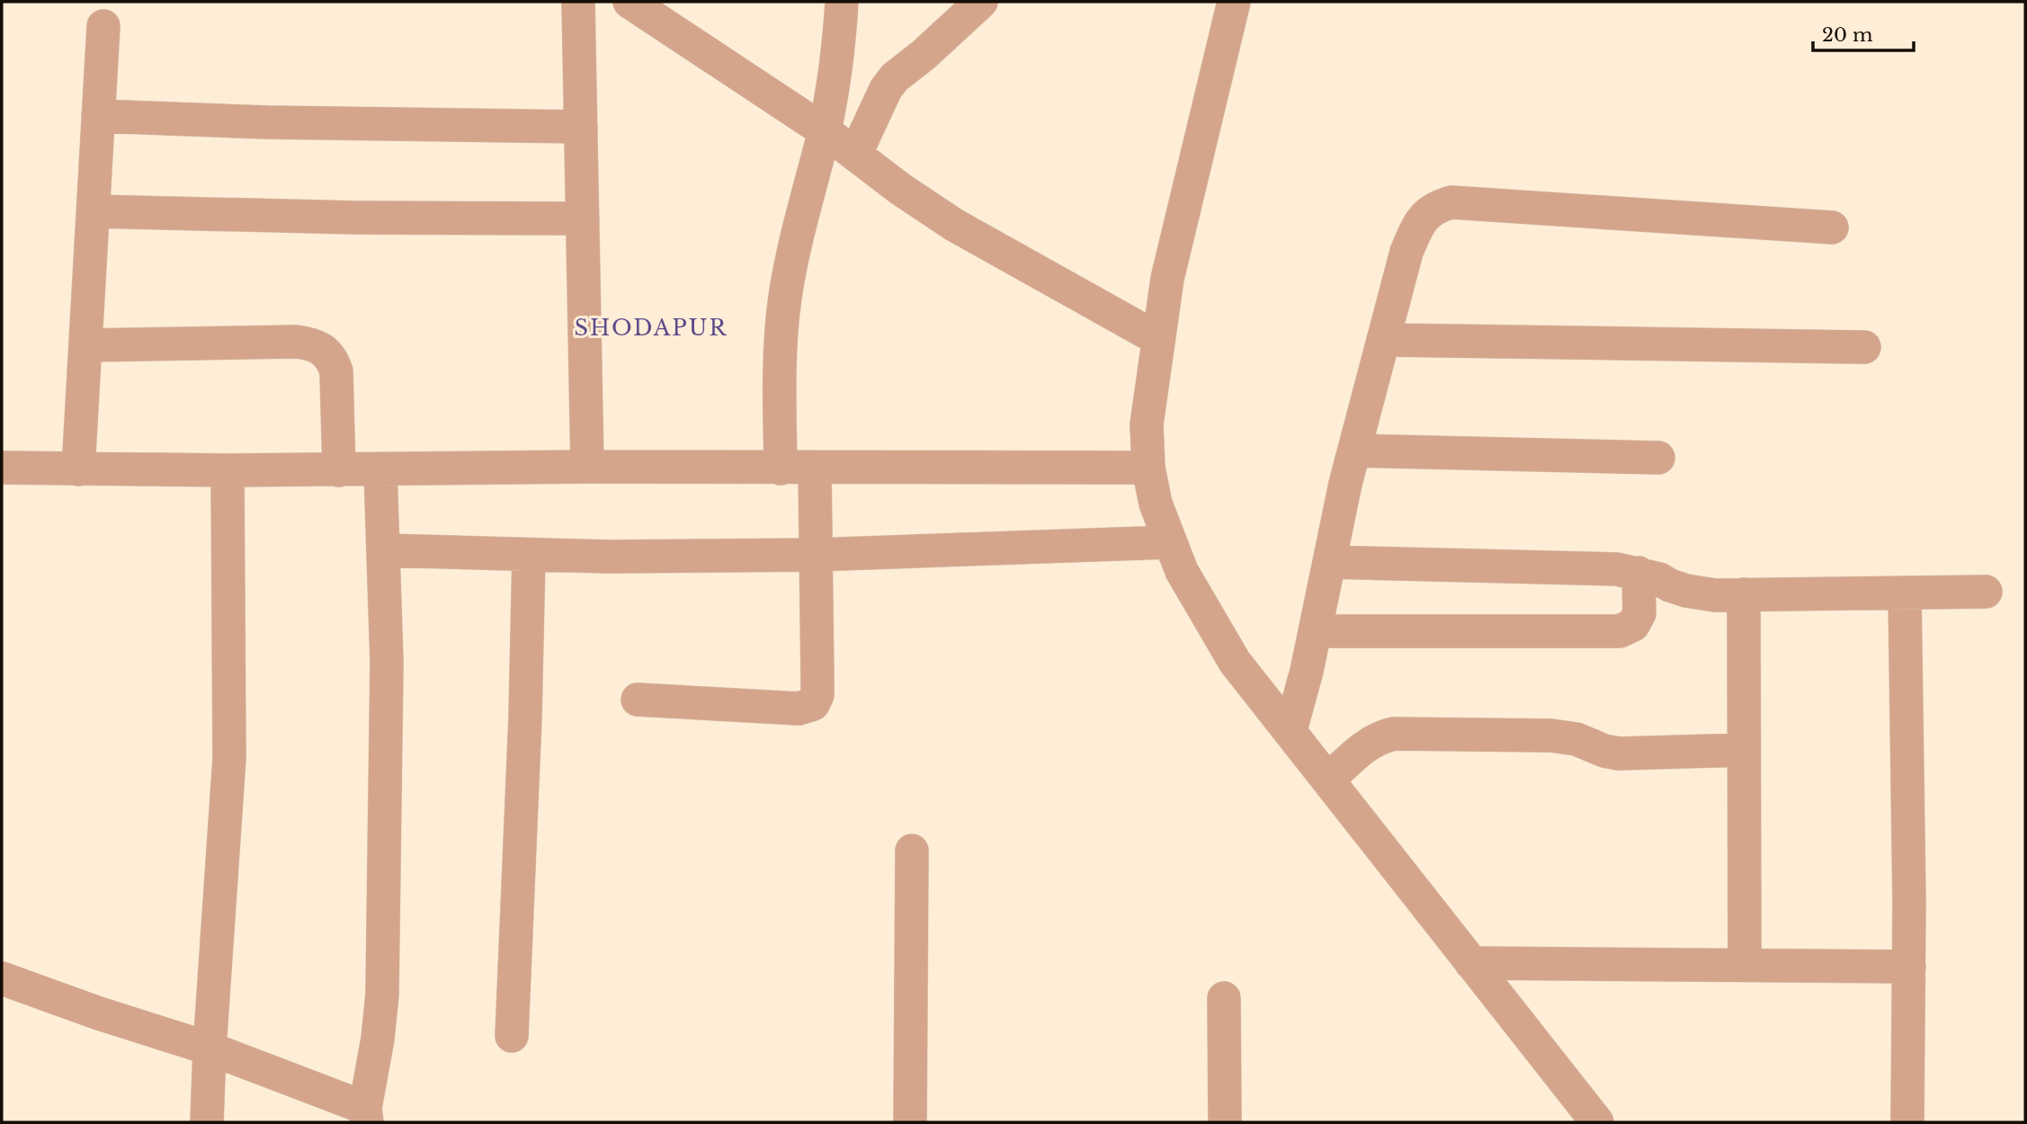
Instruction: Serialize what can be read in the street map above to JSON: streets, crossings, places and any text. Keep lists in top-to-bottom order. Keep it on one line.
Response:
{"districts":["SHODAPUR"],"scale_bar":"20 m"}
